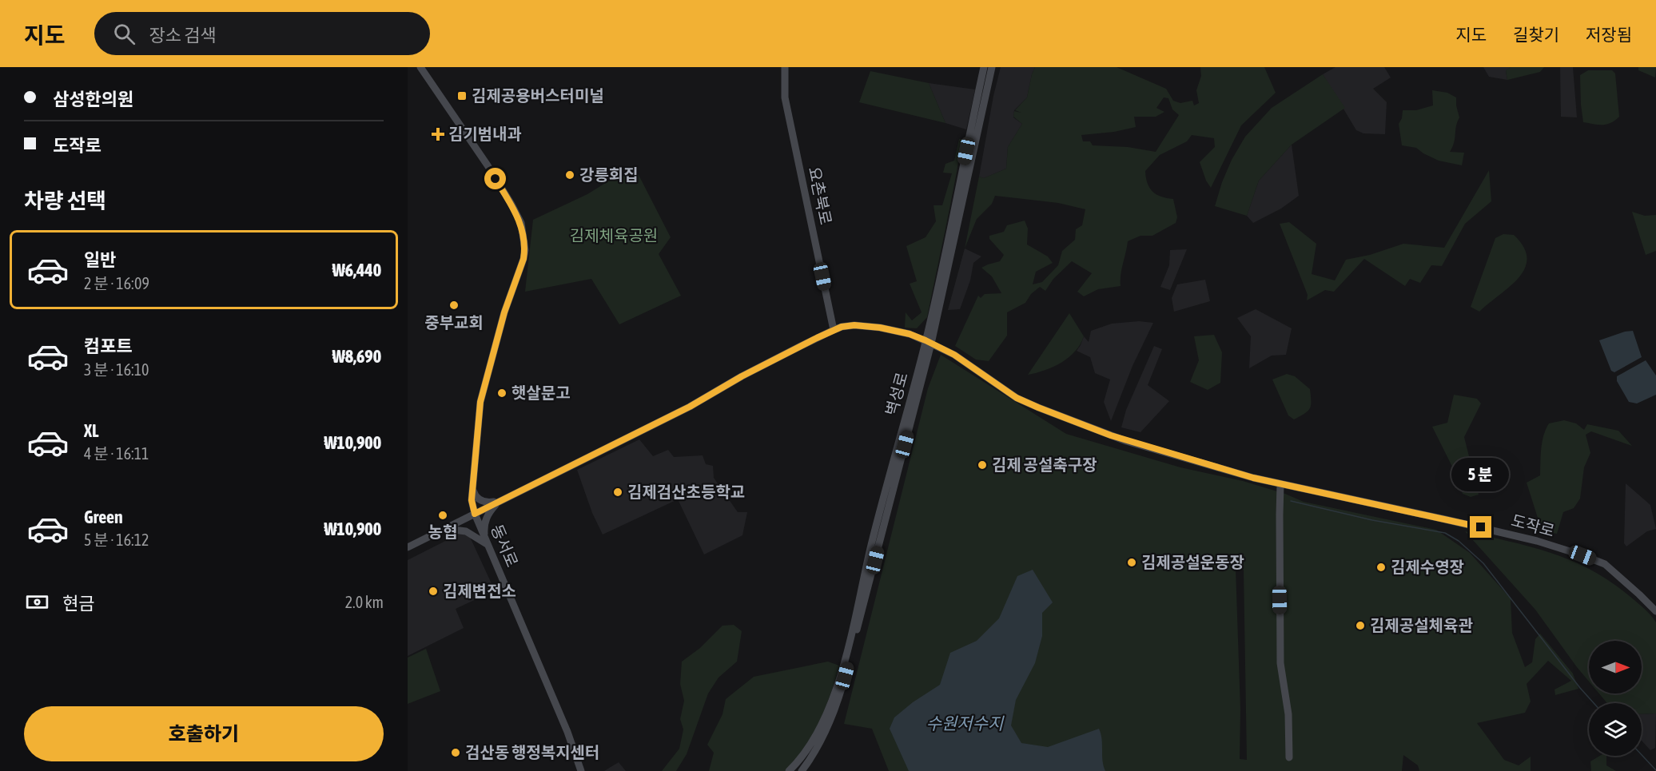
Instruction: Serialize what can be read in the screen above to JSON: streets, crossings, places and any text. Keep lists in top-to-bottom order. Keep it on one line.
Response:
{"streets":{"main road":["요촌북로","벽성로","도작로","동서로"]},"crossings":[["요촌북로","도작로"],["벽성로","도작로"],["도작로","동서로"]],"water":["수원저수지"],"parks":["김제체육공원"],"places":{"transit":["김제공용버스터미널"],"health":["김기범내과"],"other":["강릉회집","중부교회","햇살문고","김제 공설축구장","김제검산초등학교","농협","김제공설운동장","김제수영장","김제변전소","김제공설체육관","검산동 행정복지센터"]},"north":"right","page":{"header":"지도","search":"장소 검색","nav":["지도","길찾기","저장됨"],"banner":["삼성한의원","도작로"],"heading":"차량 선택","list":[{"name":"일반","note":"2 분 · 16:09","value":"₩6,440"},{"name":"컴포트","note":"3 분 · 16:10","value":"₩8,690"},{"name":"XL","note":"4 분 · 16:11","value":"₩10,900"},{"name":"Green","note":"5 분 · 16:12","value":"₩10,900"}],"bubble":"5 분","pay":["현금","2.0 km"],"buttons":"호출하기"}}
